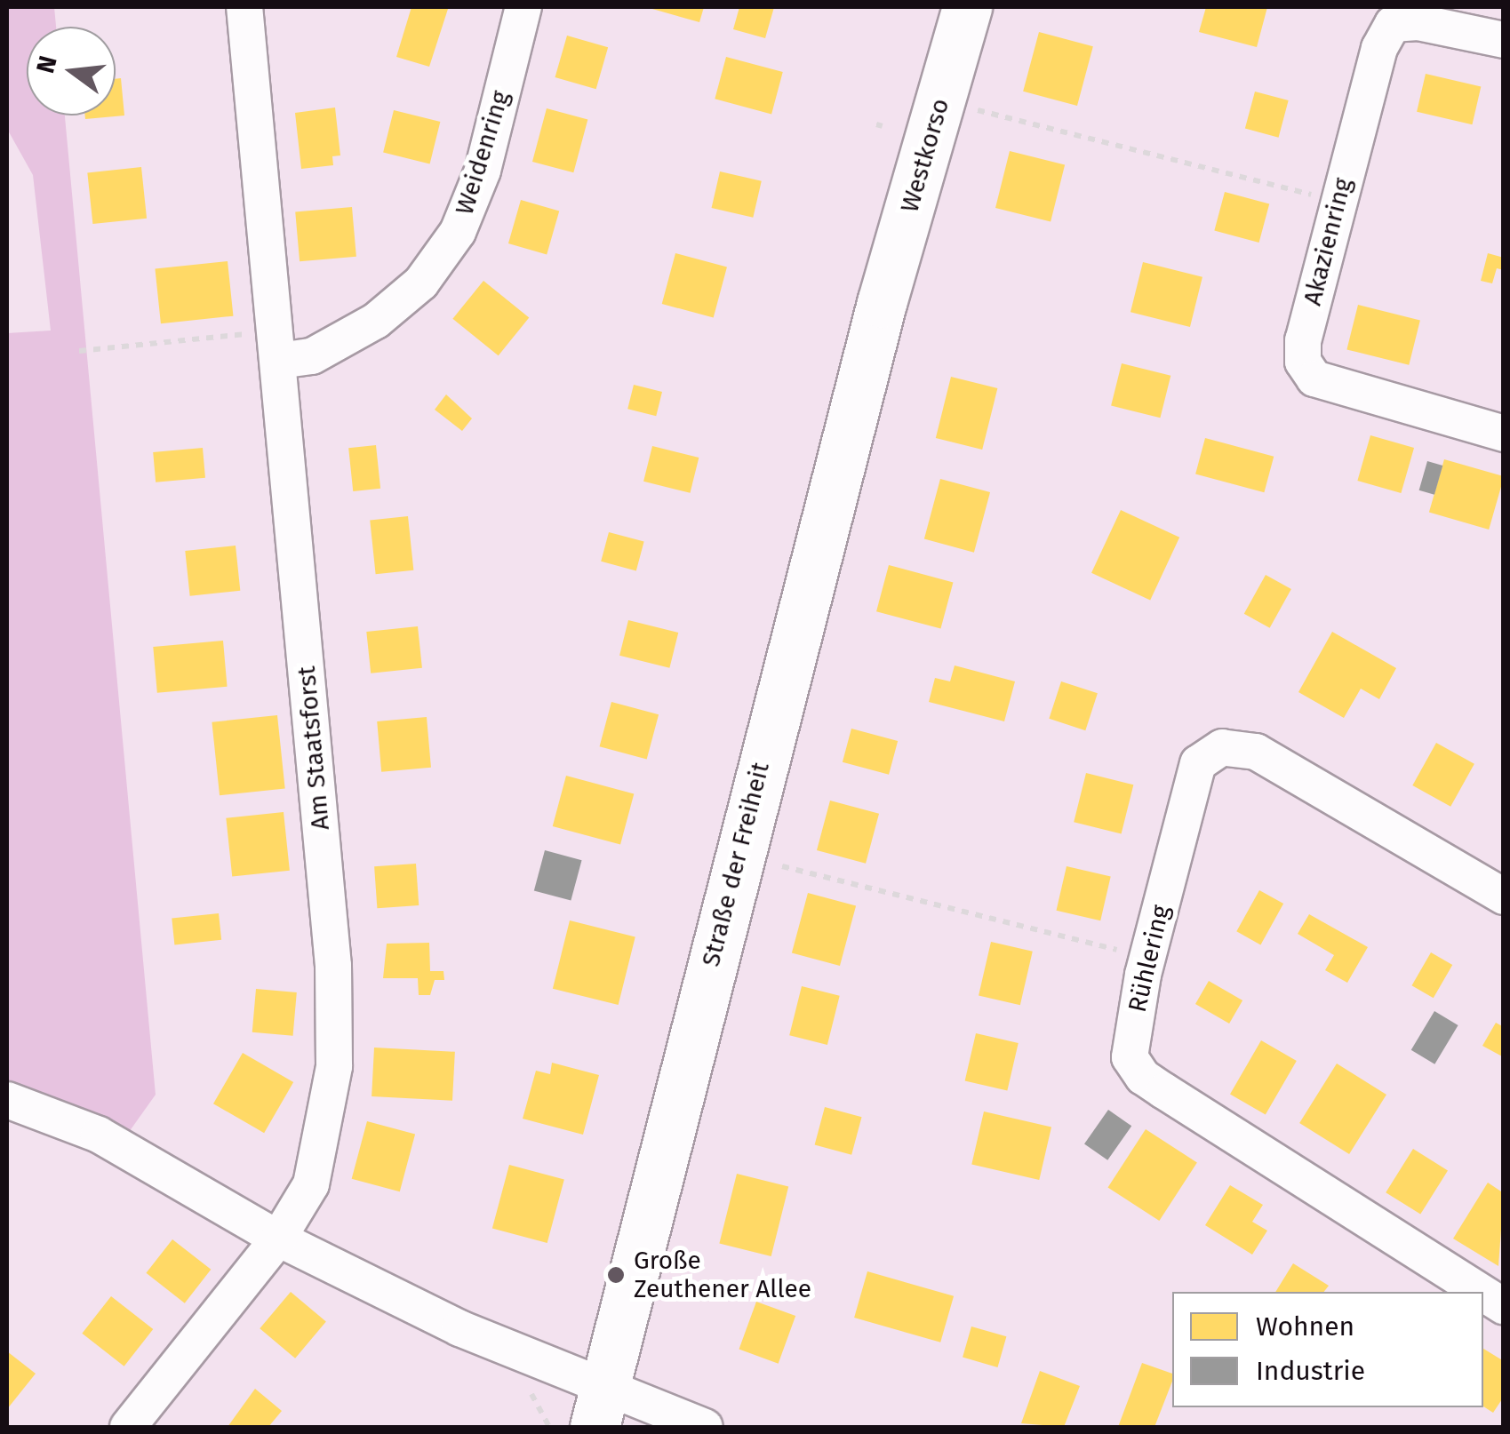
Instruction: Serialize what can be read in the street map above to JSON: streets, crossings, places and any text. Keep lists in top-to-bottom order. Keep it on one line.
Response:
{"streets":{"street":["Weidenring","Westkorso","Akazienring","Am Staatsforst","Straße der Freiheit","Rühlering"]},"crossings":[["Weidenring","Am Staatsforst"],["Westkorso","Straße der Freiheit"]],"places":["Große Zeuthener Allee"],"legend":["Wohnen","Industrie"],"north":"left"}
